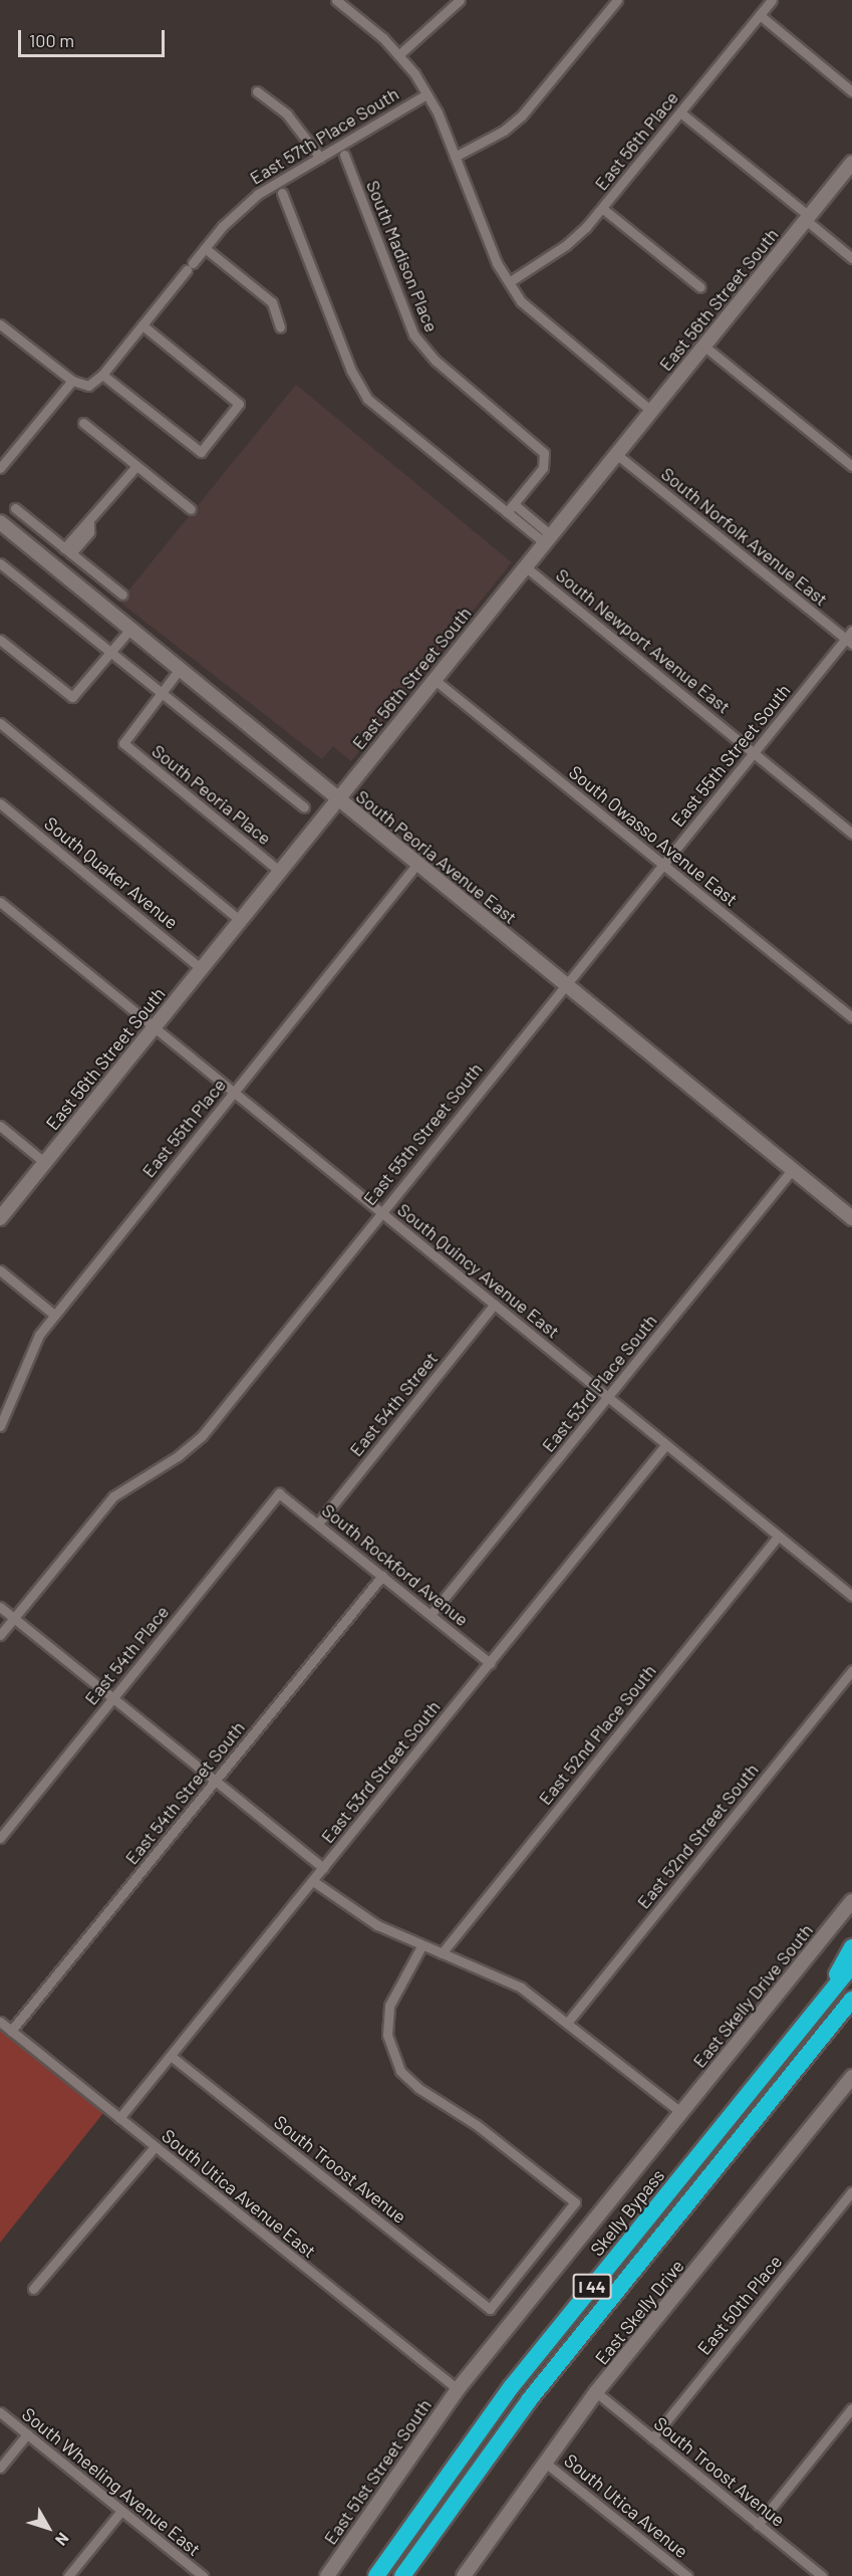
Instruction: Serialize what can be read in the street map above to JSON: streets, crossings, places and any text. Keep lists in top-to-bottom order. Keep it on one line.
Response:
{"streets":{"highway":["Skelly Bypass","I 44"],"main road":["East 56th Street South","South Peoria Avenue East","East Skelly Drive South","East Skelly Drive","East 51st Street South"],"street":["East 57th Place South","East 56th Place","South Madison Place","South Norfolk Avenue East","South Newport Avenue East","East 55th Street South","South Peoria Place","South Owasso Avenue East","South Quaker Avenue","East 55th Place","South Quincy Avenue East","East 53rd Place South","East 54th Street","South Rockford Avenue","East 54th Place","East 52nd Place South","East 53rd Street South","East 54th Street South","East 52nd Street South","South Troost Avenue","South Utica Avenue East","East 50th Place","South Wheeling Avenue East","South Utica Avenue"]},"crossings":[["East 56th Street South","South Norfolk Avenue East"],["East 56th Street South","South Newport Avenue East"],["East 56th Street South","South Peoria Place"],["East 56th Street South","South Owasso Avenue East"],["East 56th Street South","South Peoria Avenue East"],["East 56th Street South","South Quaker Avenue"],["East 56th Street South","South Quincy Avenue East"],["South Norfolk Avenue East","East 55th Street South"],["South Newport Avenue East","East 55th Street South"],["East 55th Street South","South Owasso Avenue East"],["East 55th Street South","South Peoria Avenue East"],["East 55th Street South","South Quincy Avenue East"],["South Peoria Avenue East","East 55th Place"],["South Peoria Avenue East","East 53rd Place South"],["East 55th Place","South Quincy Avenue East"],["South Quincy Avenue East","East 53rd Place South"],["South Quincy Avenue East","East 54th Street"],["South Quincy Avenue East","East 52nd Place South"],["South Quincy Avenue East","East 53rd Street South"],["East 53rd Place South","South Rockford Avenue"],["East 54th Street","South Rockford Avenue"],["South Rockford Avenue","East 54th Place"],["South Rockford Avenue","East 53rd Street South"],["South Rockford Avenue","East 54th Street South"],["East 53rd Street South","South Troost Avenue"],["East 53rd Street South","South Utica Avenue East"],["East 54th Street South","South Utica Avenue East"],["South Troost Avenue","East 50th Place"],["South Troost Avenue","East Skelly Drive"],["South Utica Avenue East","East 51st Street South"],["East Skelly Drive","South Utica Avenue"]],"scale_bar":"100 m","north":"bottom right"}
